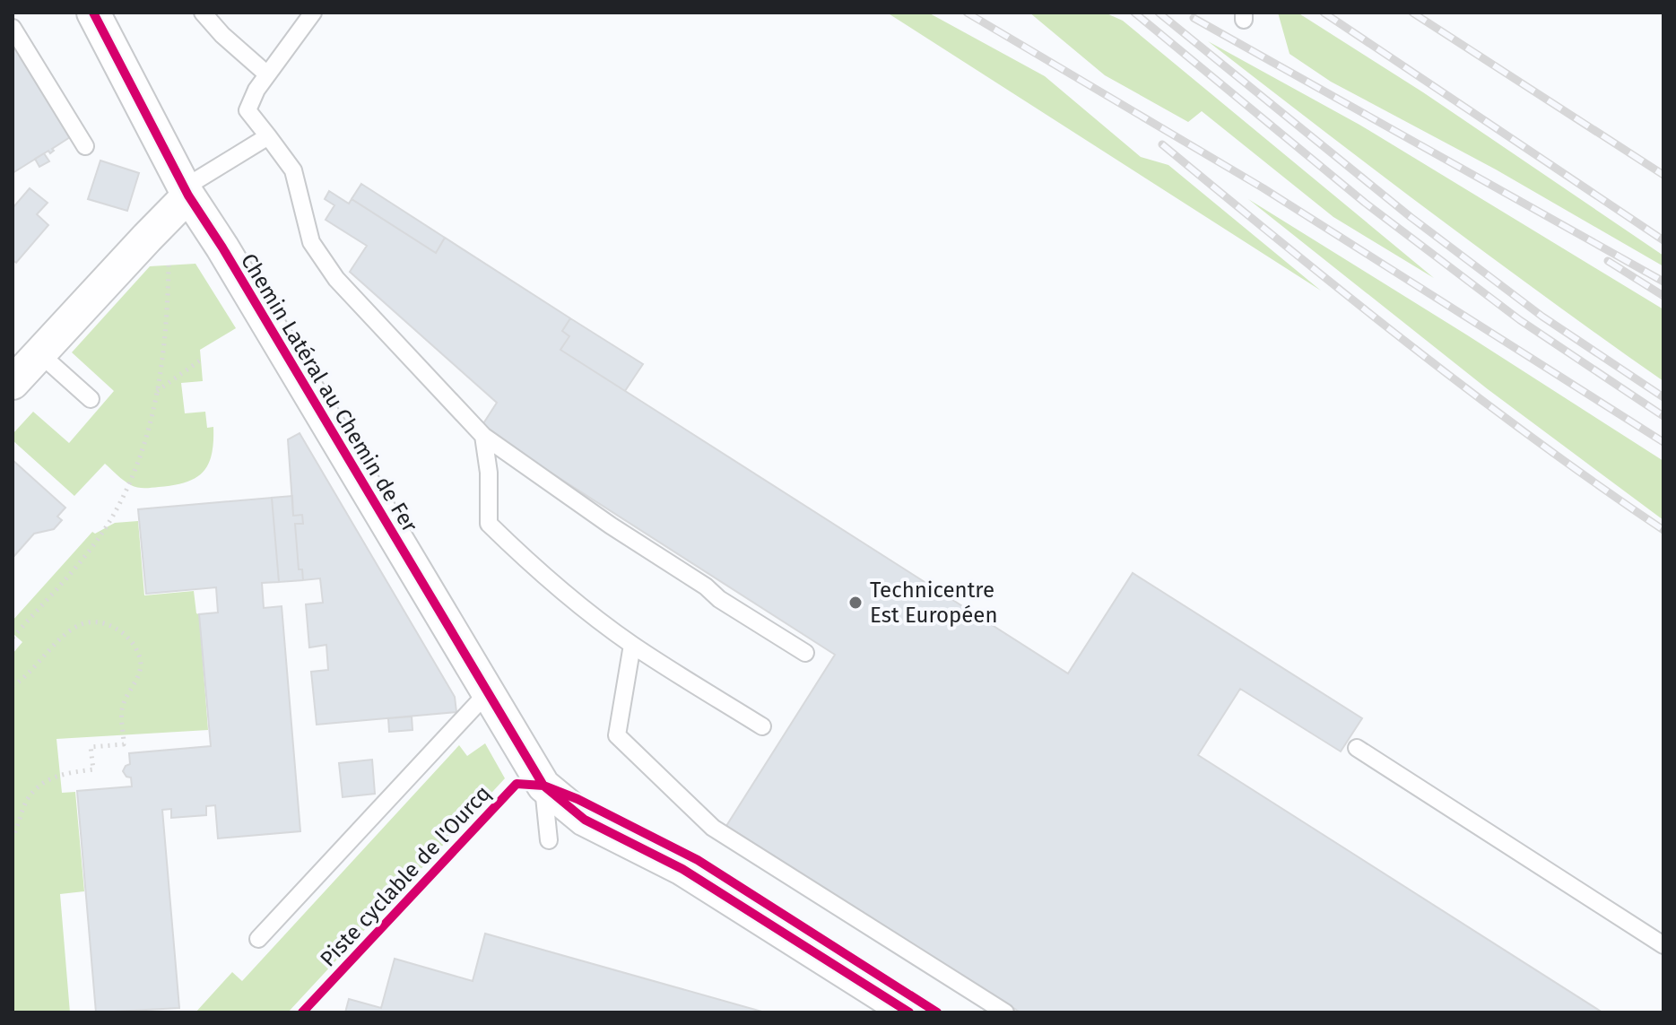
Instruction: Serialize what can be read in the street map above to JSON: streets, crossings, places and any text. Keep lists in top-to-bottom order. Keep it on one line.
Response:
{"streets":{"street":["Chemin Latéral au Chemin de Fer"],"cycle path":["Piste cyclable de l'Ourcq"]},"places":["Technicentre Est Européen"]}
